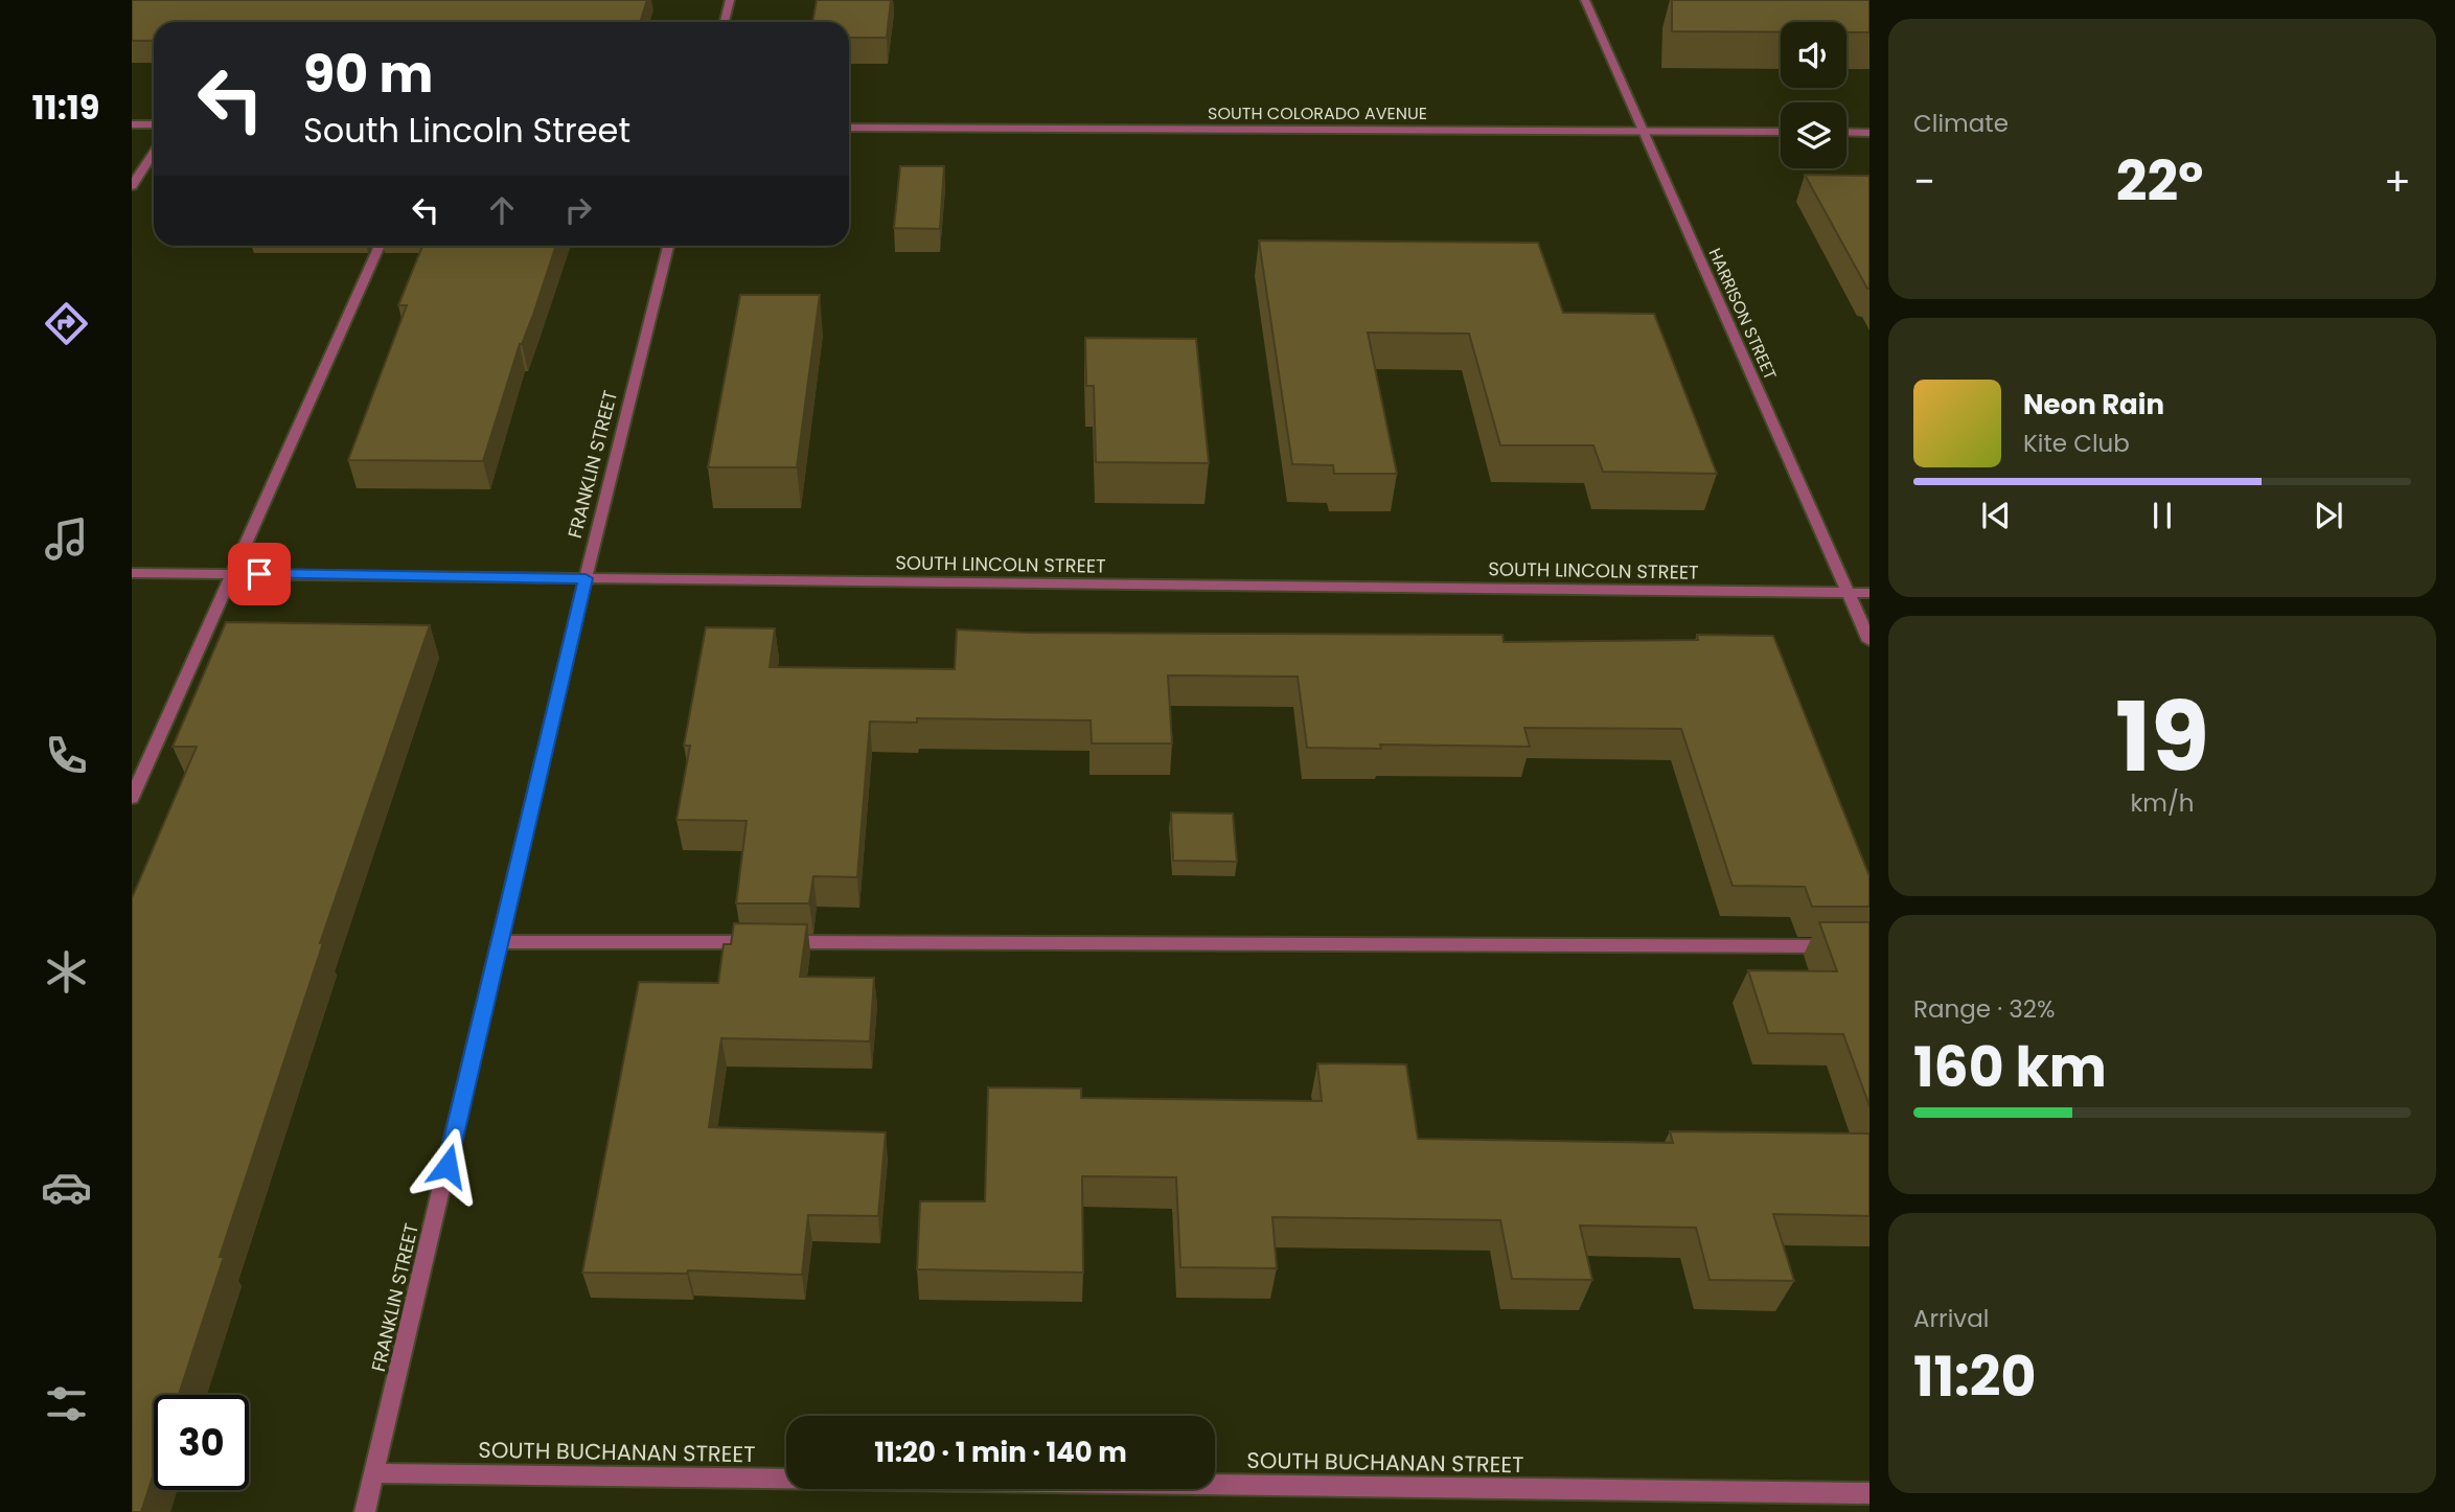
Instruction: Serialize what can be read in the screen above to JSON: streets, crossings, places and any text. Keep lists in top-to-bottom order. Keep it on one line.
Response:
{"streets":{"street":["SOUTH COLORADO AVENUE","HARRISON STREET","FRANKLIN STREET","SOUTH LINCOLN STREET","SOUTH BUCHANAN STREET"]},"crossings":[["SOUTH COLORADO AVENUE","HARRISON STREET"],["HARRISON STREET","SOUTH LINCOLN STREET"],["FRANKLIN STREET","SOUTH LINCOLN STREET"],["FRANKLIN STREET","SOUTH BUCHANAN STREET"]],"page":{"tabs":"11:19","tile":["Climate",["19","km/h"],["Range · 32%","160 km"],["Arrival","11:20"]],"turn":["90 m","South Lincoln Street"],"heat":["−","22°","+"],"song":["Neon Rain","Kite Club"],"limit":"30","trip":"11:20 · 1 min · 140 m"}}
